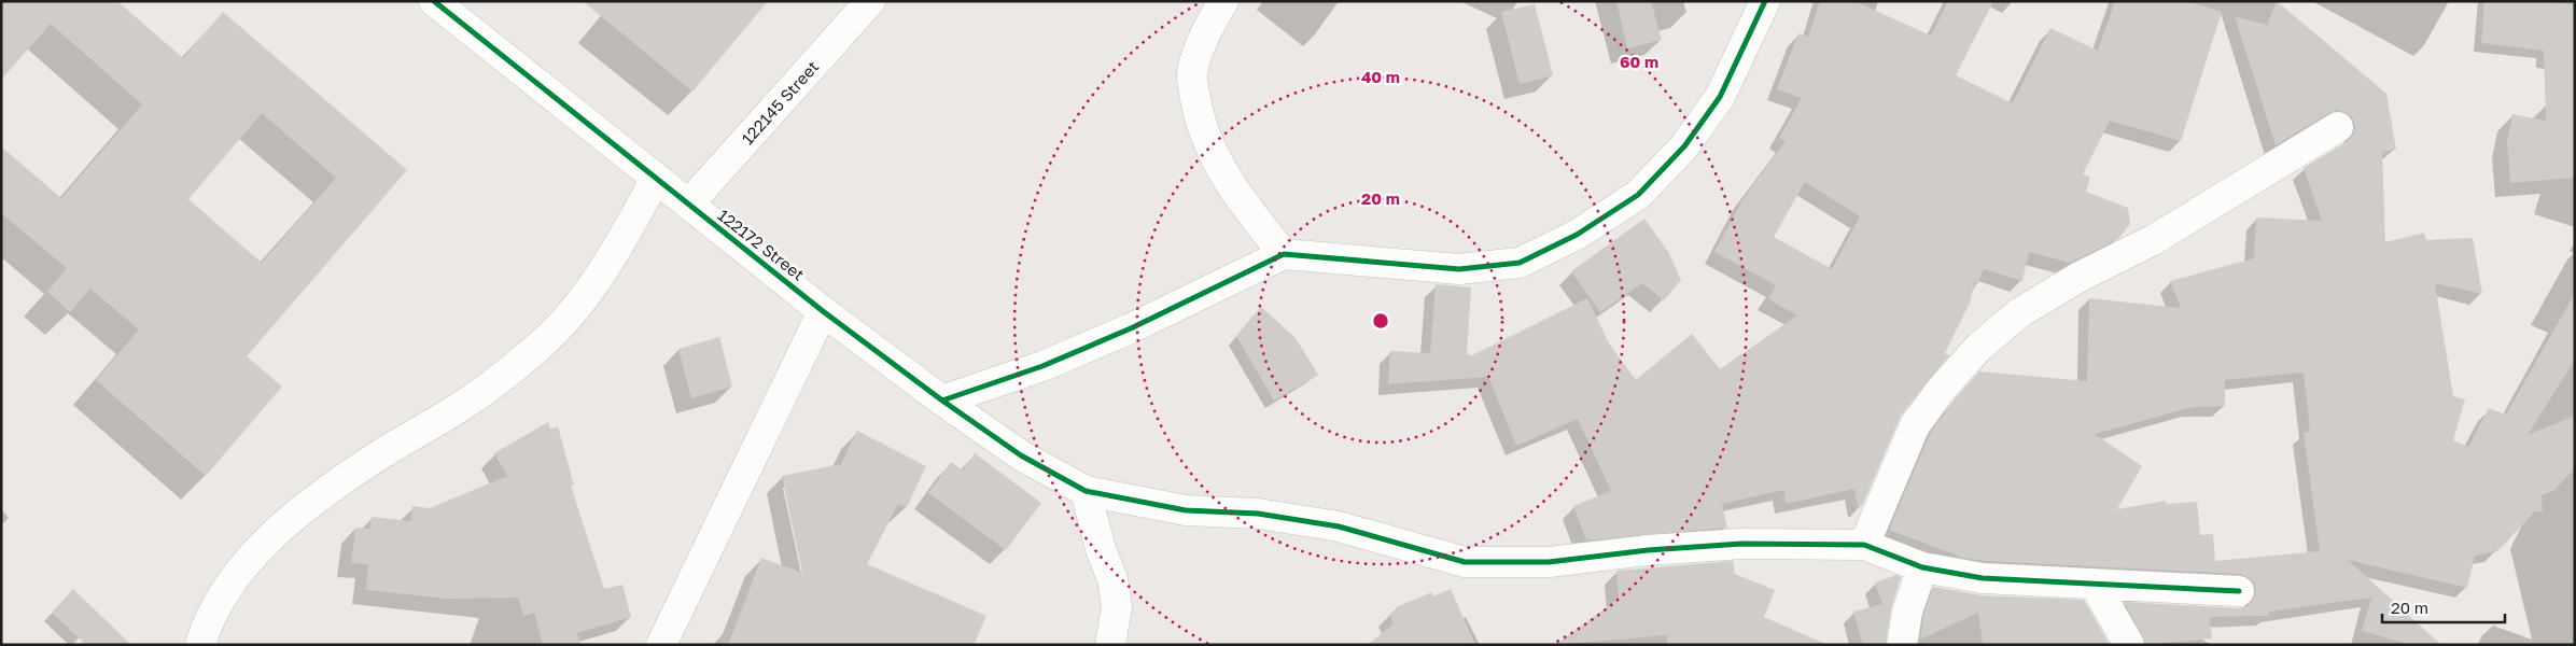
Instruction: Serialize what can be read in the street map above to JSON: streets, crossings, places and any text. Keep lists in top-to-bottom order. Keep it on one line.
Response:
{"streets":{"street":["122145 Street","122172 Street"]},"crossings":[["122145 Street","122172 Street"]],"scale_bar":"20 m","rings":["60 m","40 m","20 m"]}
